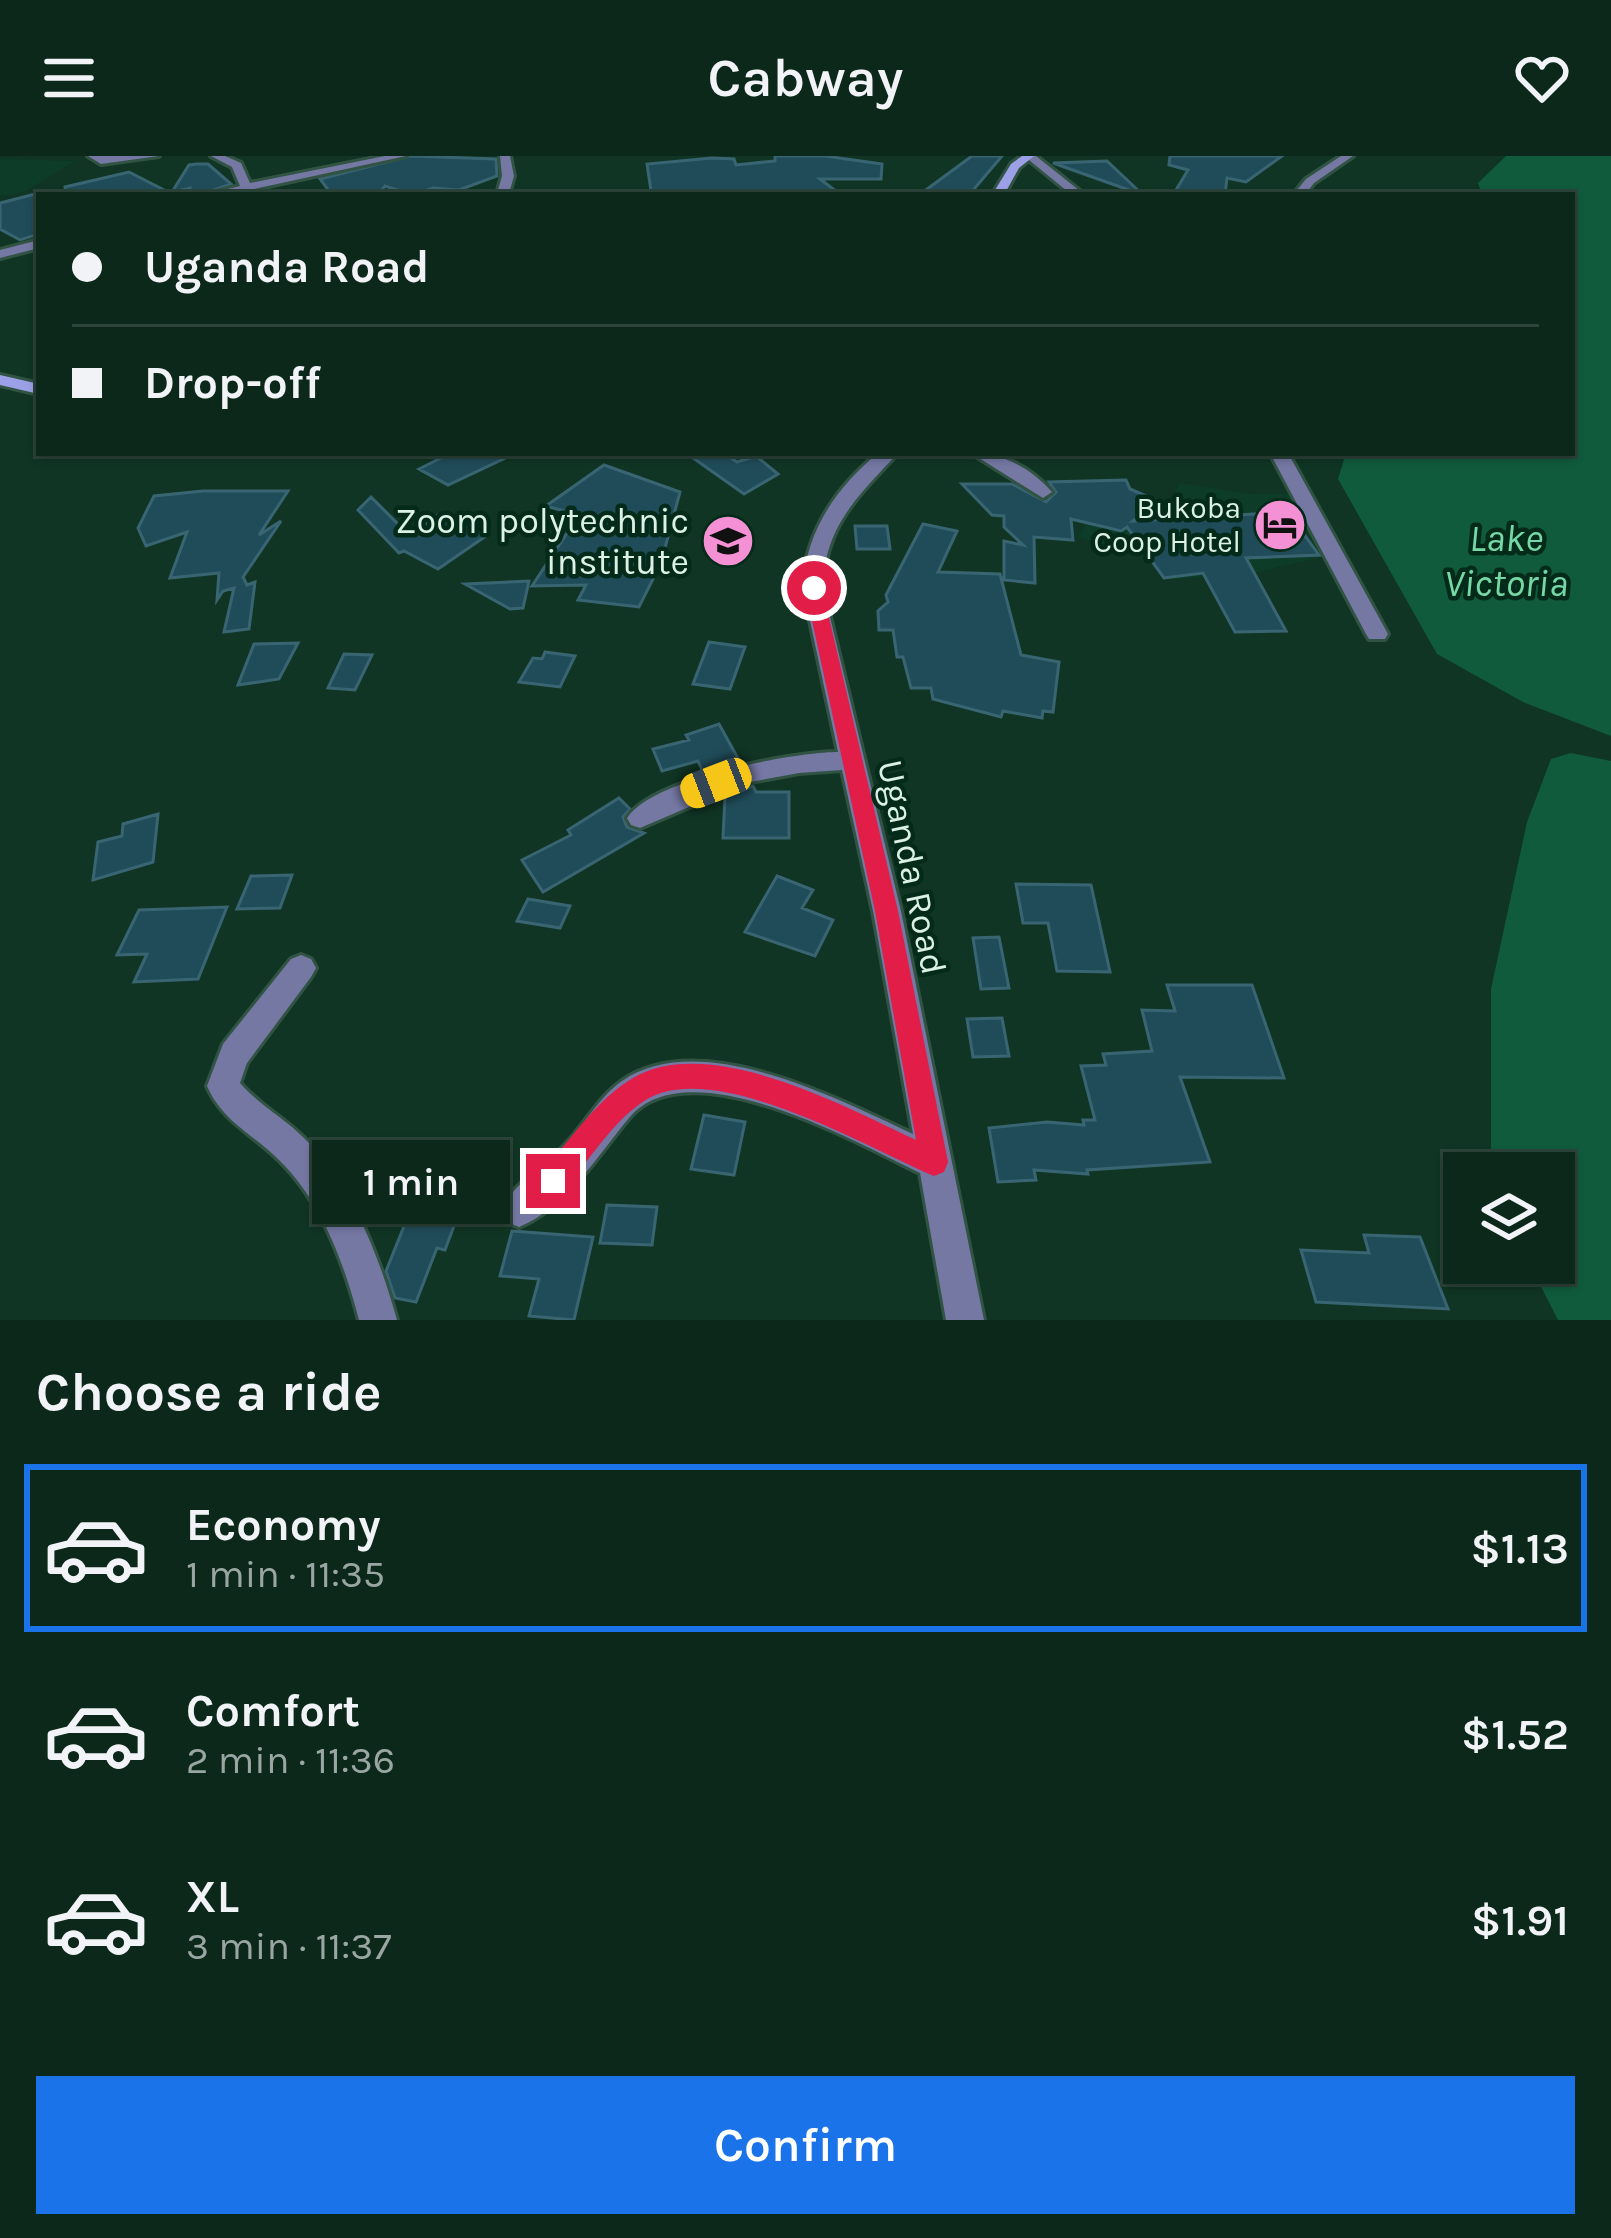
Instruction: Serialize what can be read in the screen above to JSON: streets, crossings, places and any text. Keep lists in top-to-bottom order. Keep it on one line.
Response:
{"streets":{"street":["Uganda Road"]},"water":["Lake Victoria"],"places":{"hotel":["Bukoba Coop Hotel"],"school or university":["Zoom polytechnic institute"]},"page":{"header":"Cabway","banner":["Uganda Road","Drop-off"],"bubble":"1 min","heading":"Choose a ride","list":[{"name":"Economy","note":"1 min · 11:35","value":"$1.13"},{"name":"Comfort","note":"2 min · 11:36","value":"$1.52"},{"name":"XL","note":"3 min · 11:37","value":"$1.91"}],"buttons":"Confirm"}}
